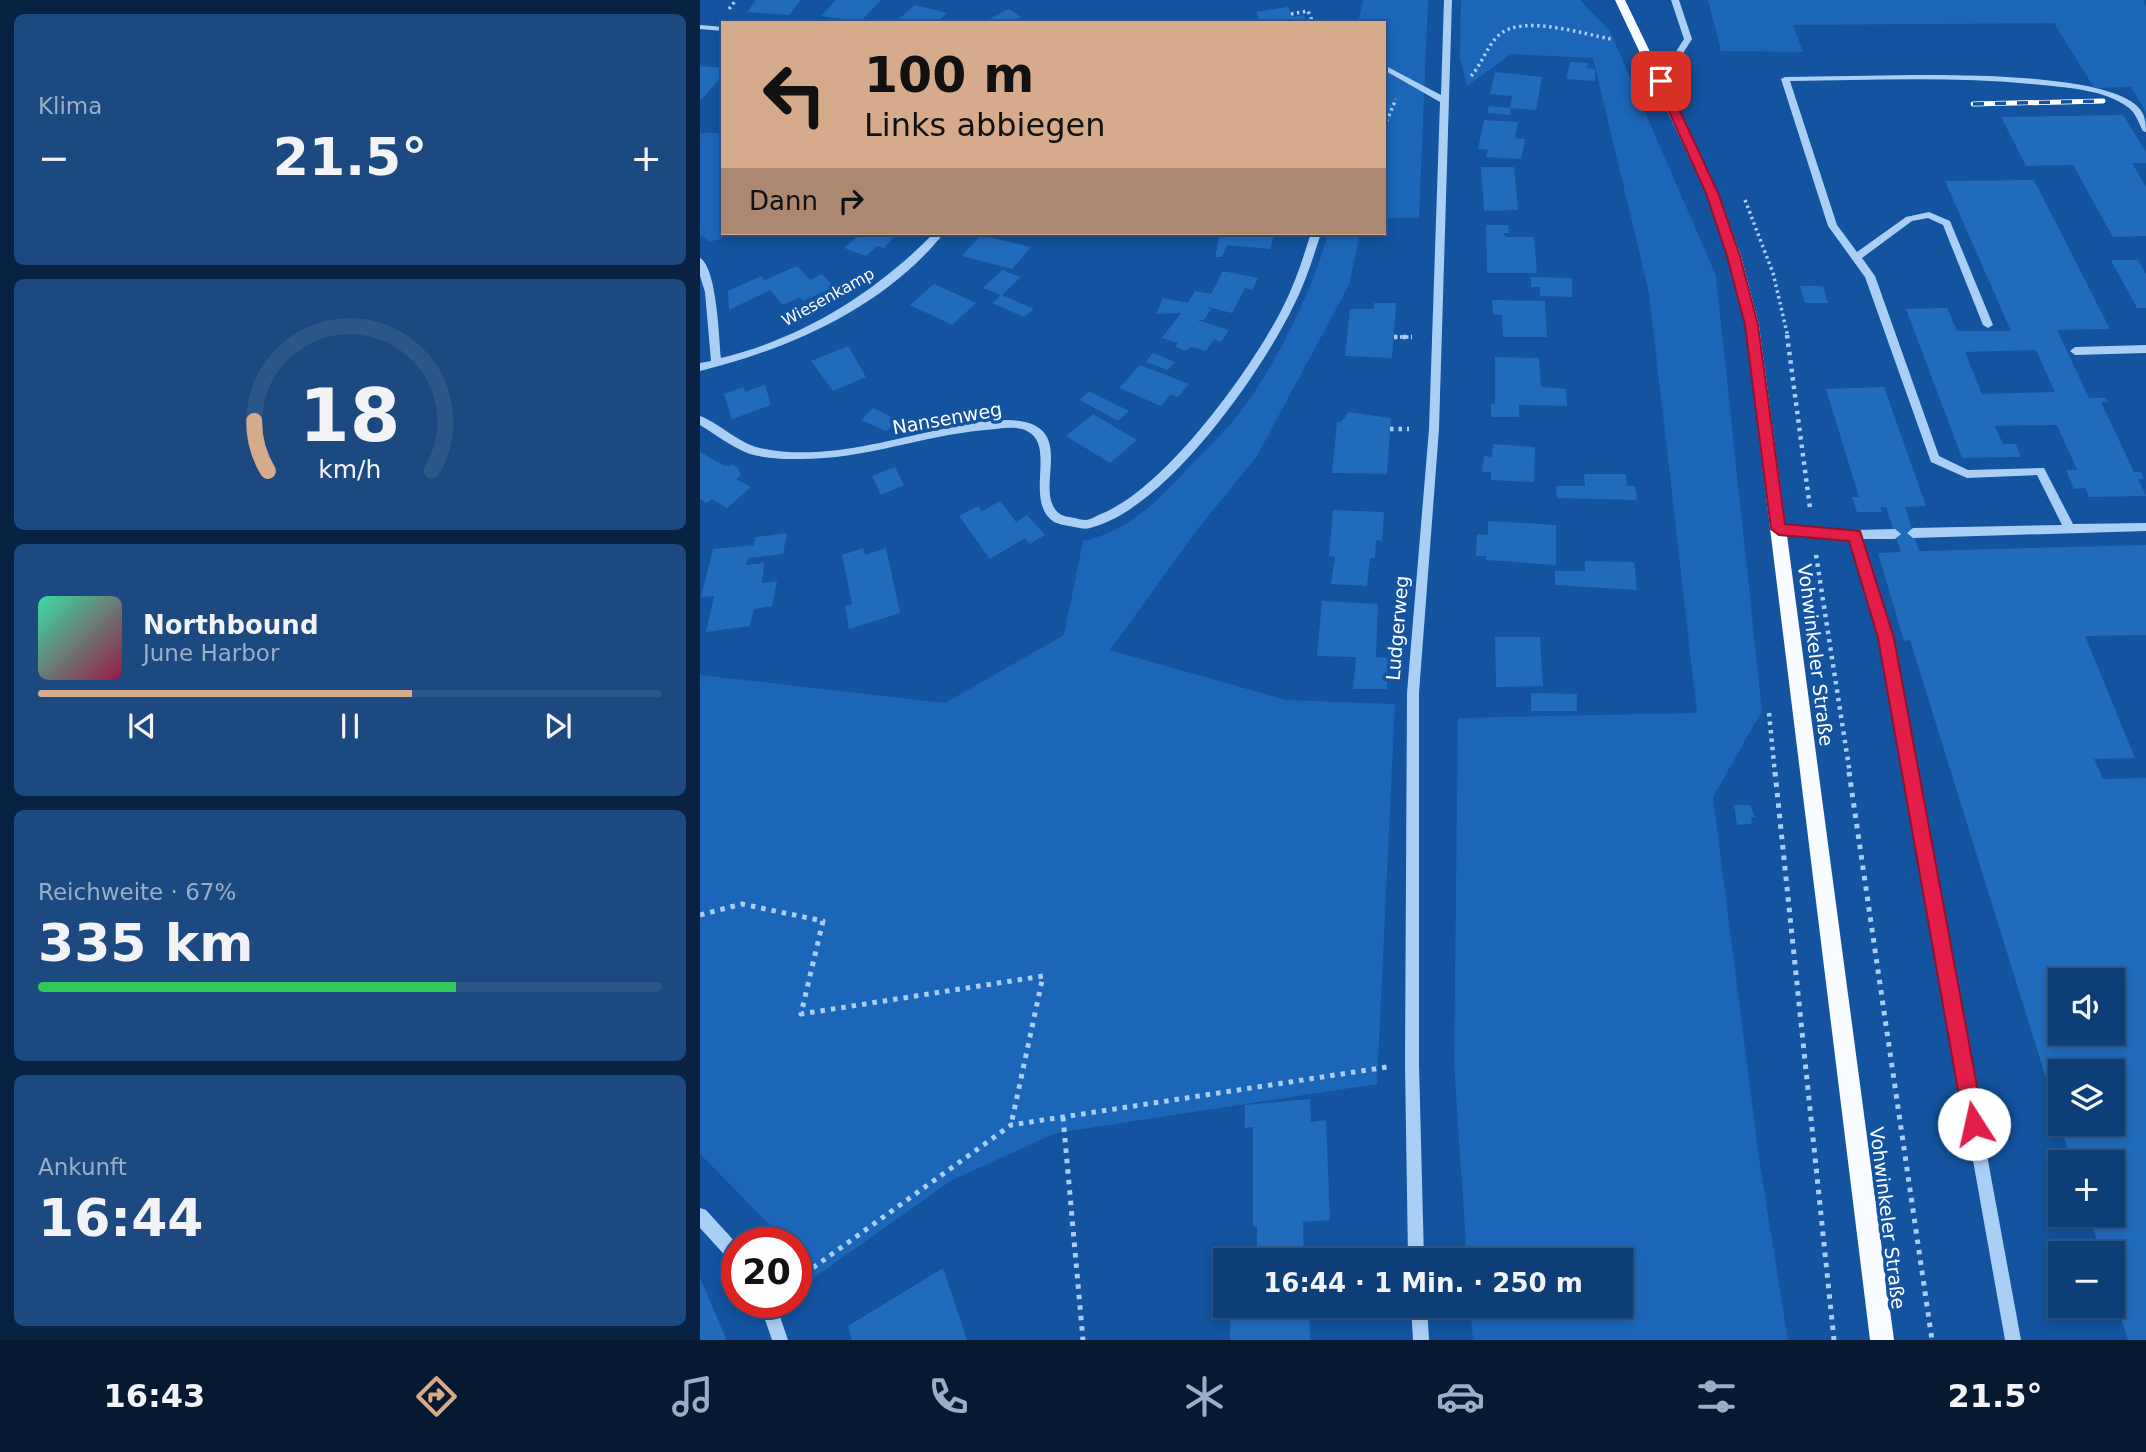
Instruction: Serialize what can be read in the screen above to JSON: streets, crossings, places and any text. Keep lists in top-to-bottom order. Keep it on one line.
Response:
{"streets":{"main road":["Vohwinkeler Straße"],"street":["Wiesenkamp","Nansenweg","Ludgerweg"]},"page":{"tile":["Klima",["Reichweite · 67%","335 km"],["Ankunft","16:44"]],"turn":["100 m","Links abbiegen"],"heat":["−","21.5°","+"],"then":"Dann","song":["Northbound","June Harbor"],"map_buttons":["+","−"],"limit":"20","trip":"16:44 · 1 Min. · 250 m","tabs":["16:43","21.5°"],"gauge":["18","km/h"]}}
